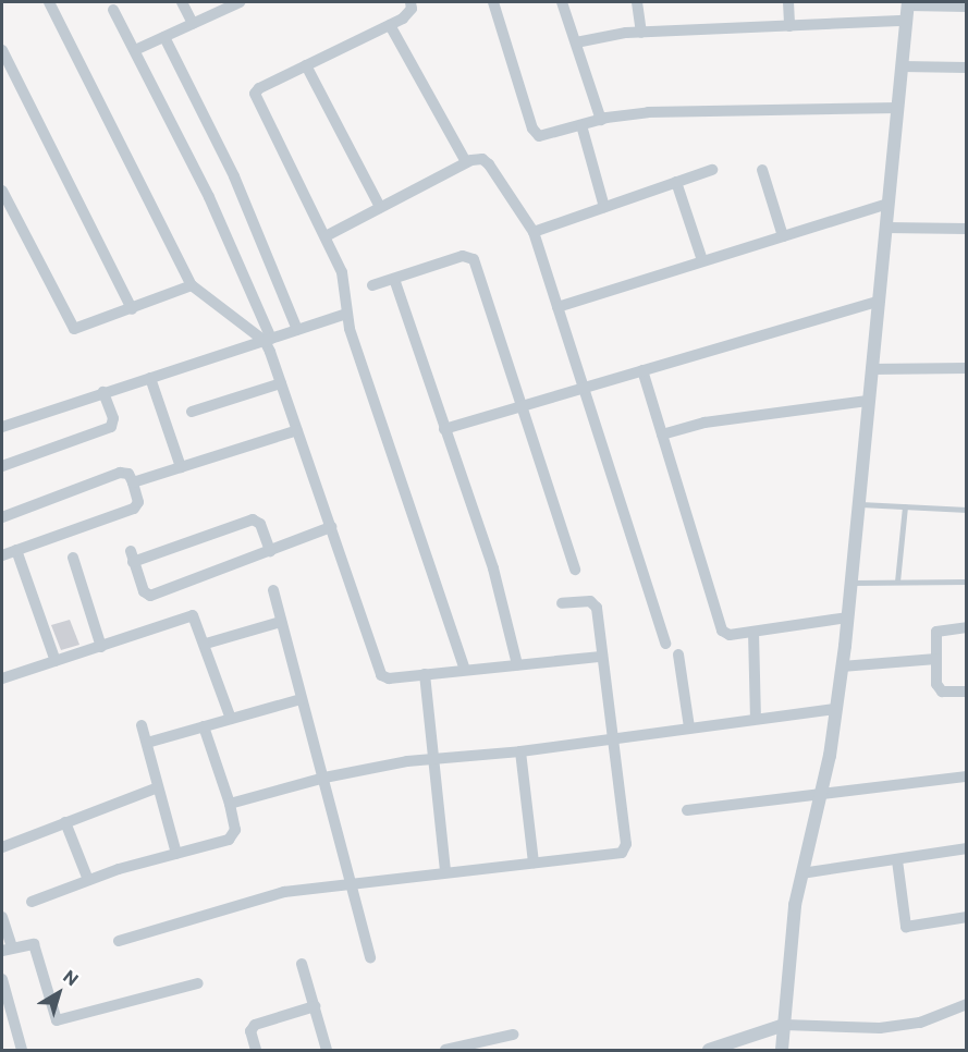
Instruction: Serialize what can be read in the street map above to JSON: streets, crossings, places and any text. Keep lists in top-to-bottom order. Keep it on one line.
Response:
{"north":"top right"}
